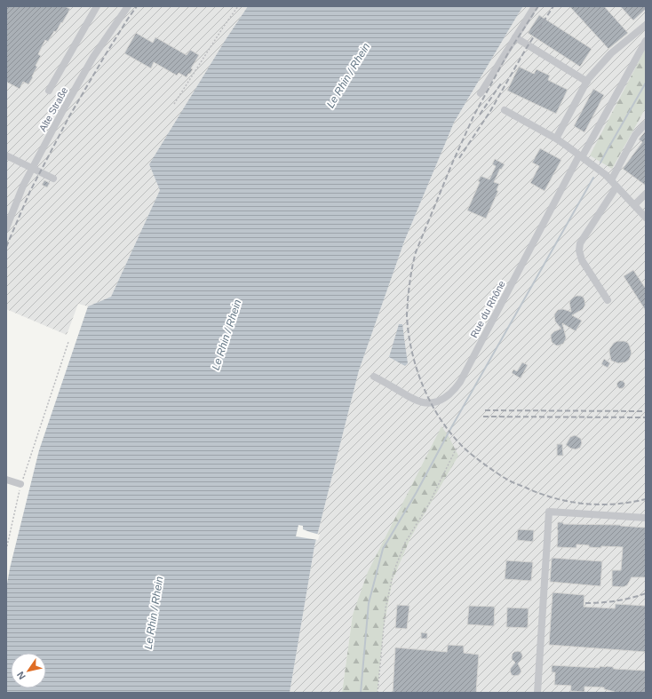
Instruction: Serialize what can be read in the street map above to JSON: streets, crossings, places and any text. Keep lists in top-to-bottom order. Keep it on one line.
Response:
{"streets":{"street":["Alte Straße","Rue du Rhône"]},"water":["Le Rhin / Rhein"],"north":"bottom left"}
